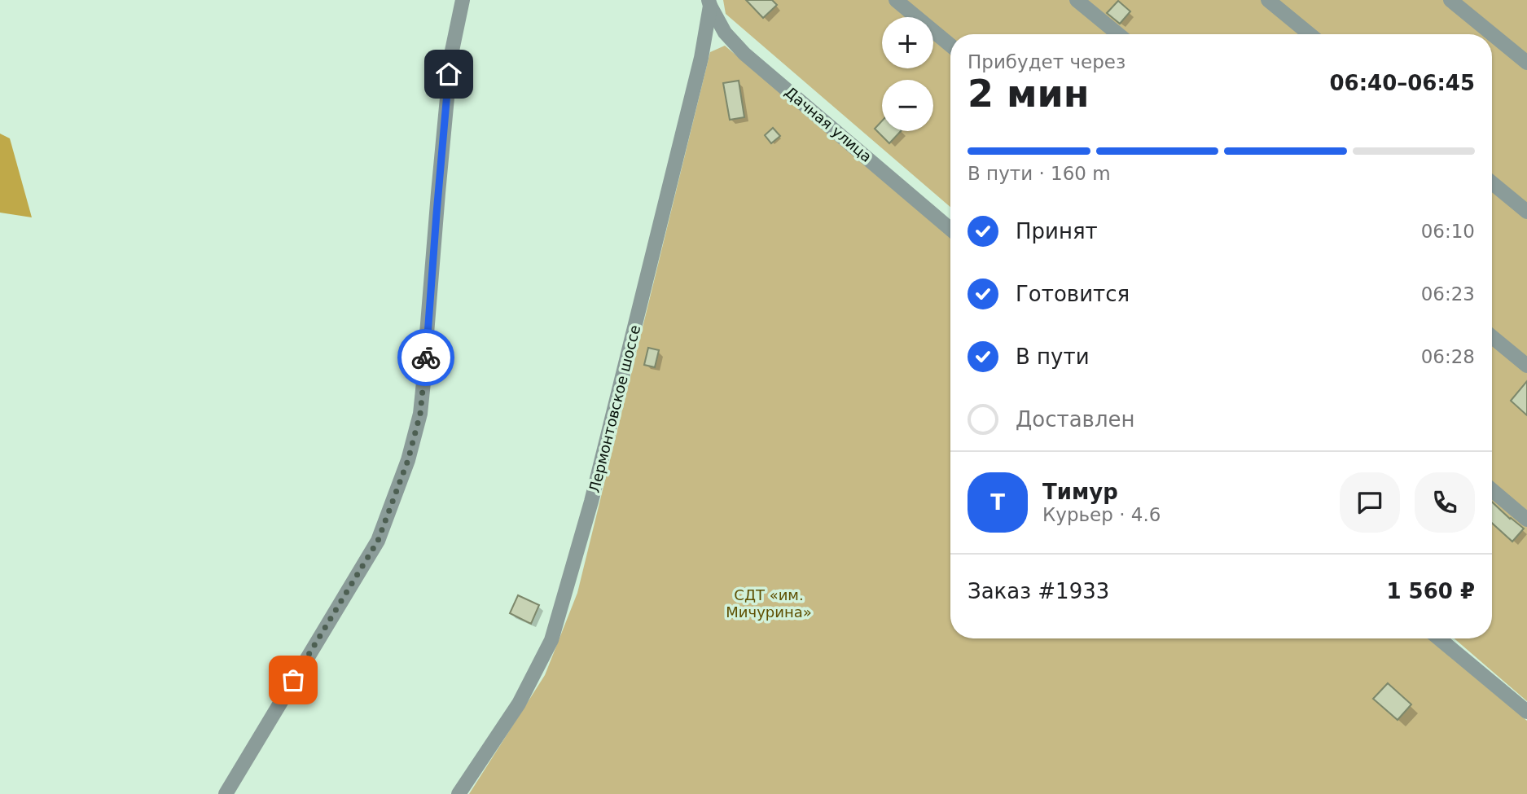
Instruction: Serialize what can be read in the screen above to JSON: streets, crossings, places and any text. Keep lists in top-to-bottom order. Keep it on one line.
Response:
{"streets":{"street":["Дачная улица","Лермонтовское шоссе"]},"crossings":[["Дачная улица","Лермонтовское шоссе"]],"parks":["СДТ «им. Мичурина»"],"page":{"map_buttons":["+","−"],"heading":["2 мин","Прибудет через","06:40–06:45"],"panel":["Тимур","Курьер · 4.6","Заказ #1933","1 560 ₽"],"bar":"В пути · 160 m","list":[["Принят","06:10"],["Готовится","06:23"],["В пути","06:28"],"Доставлен"],"round":"Т"}}
